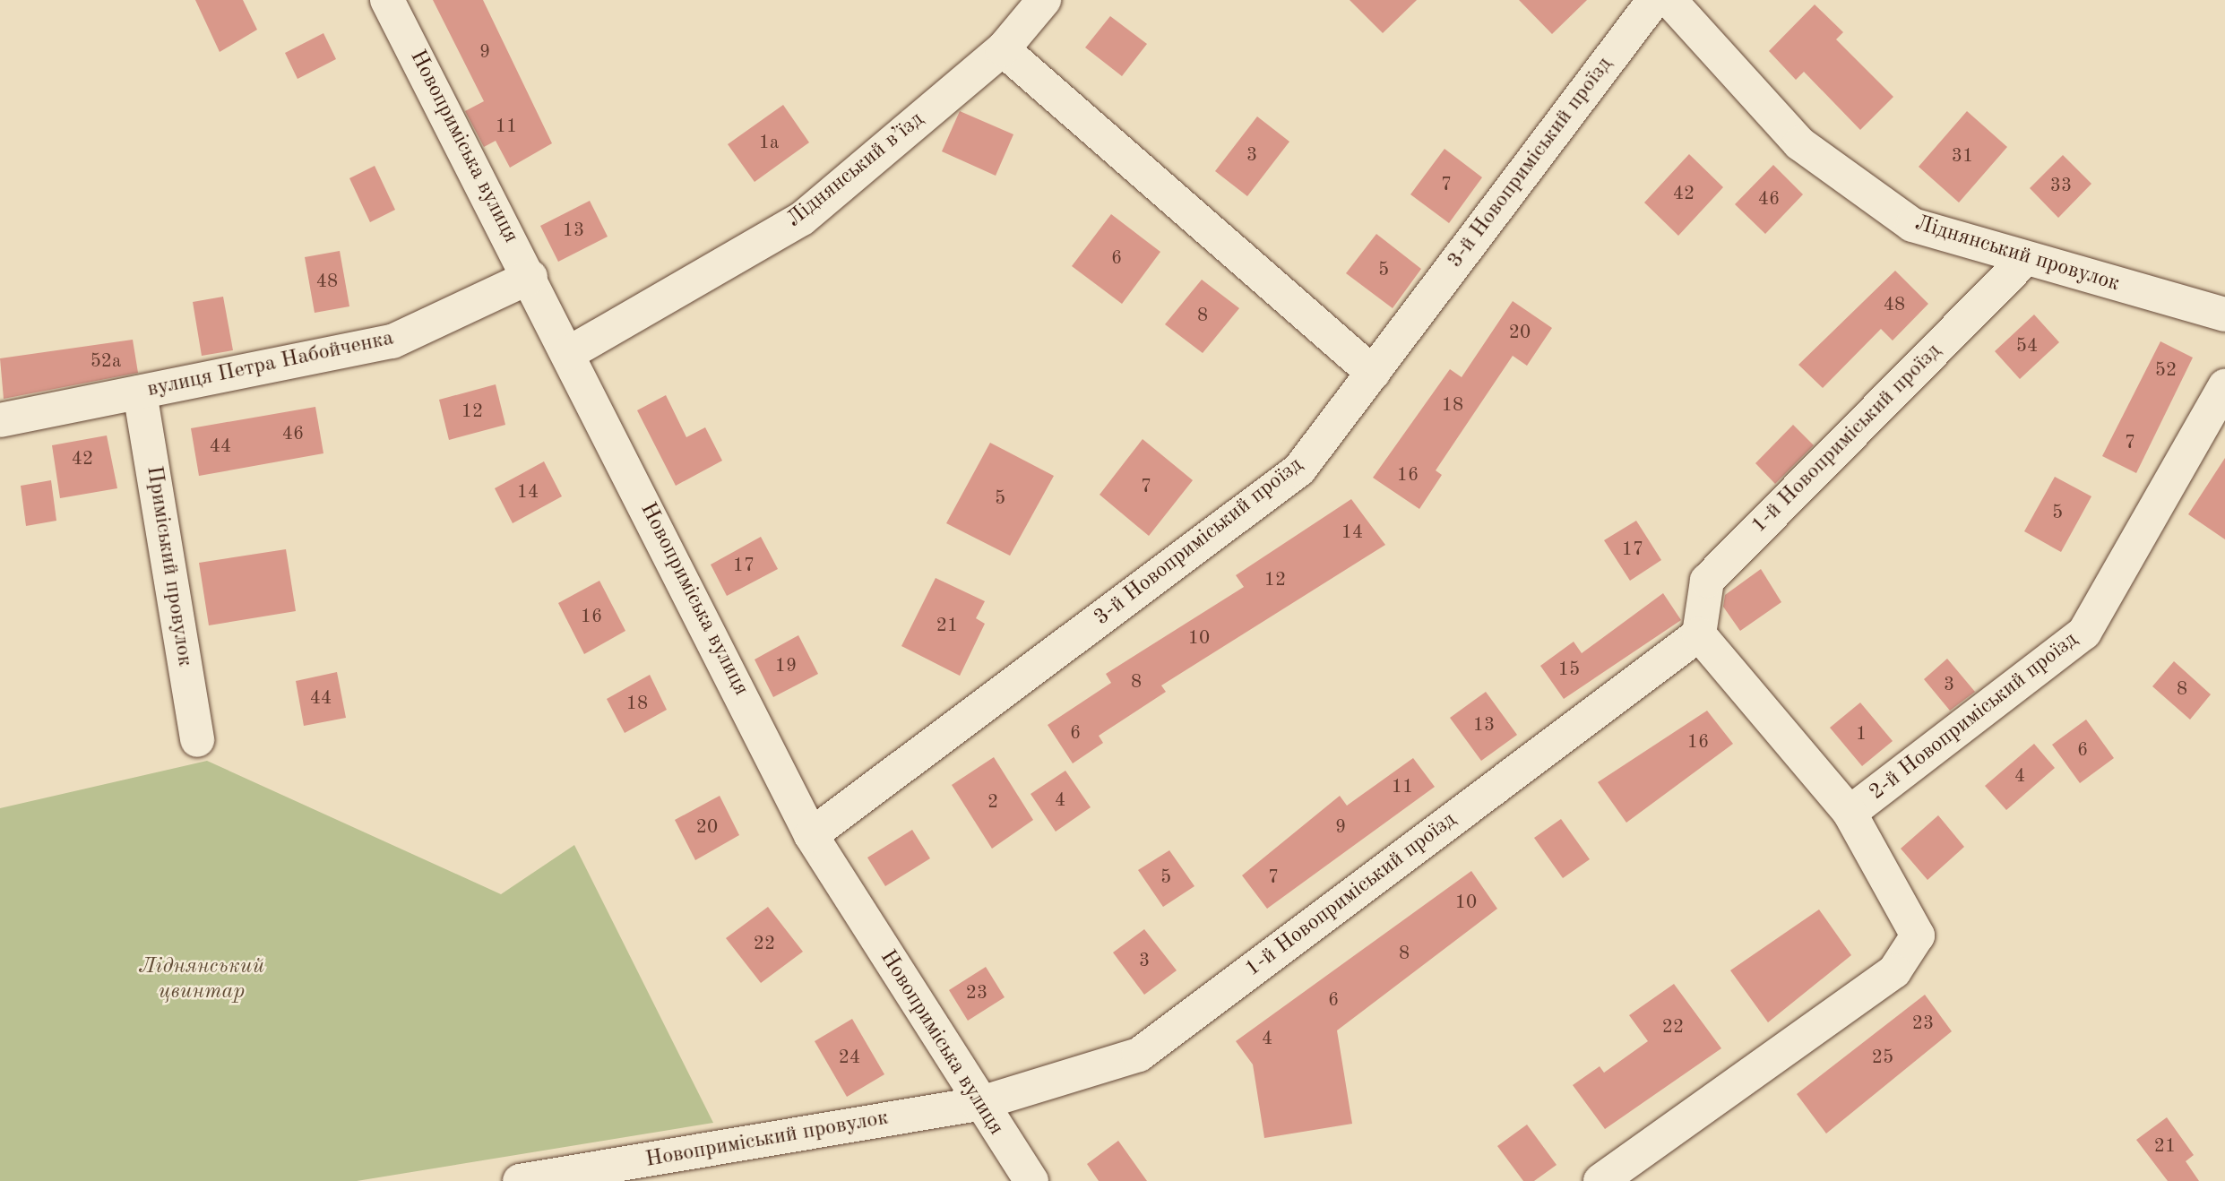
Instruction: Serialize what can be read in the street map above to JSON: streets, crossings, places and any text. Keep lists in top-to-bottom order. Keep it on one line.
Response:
{"streets":{"street":["Новоприміська вулиця","3-й Новоприміський проїзд","Ліднянський в’їзд","Ліднянський провулок","вулиця Петра Набойченка","1-й Новоприміський проїзд","Приміський провулок","2-й Новоприміський проїзд","Новоприміський провулок"]},"crossings":[["Новоприміська вулиця","3-й Новоприміський проїзд"],["Новоприміська вулиця","Ліднянський в’їзд"],["Новоприміська вулиця","вулиця Петра Набойченка"],["Новоприміська вулиця","1-й Новоприміський проїзд"],["Новоприміська вулиця","Новоприміський провулок"],["Ліднянський провулок","1-й Новоприміський проїзд"],["вулиця Петра Набойченка","Приміський провулок"],["1-й Новоприміський проїзд","Новоприміський провулок"]],"parks":["Ліднянський цвинтар"],"house_numbers":["9","11","1а","3","31","7","33","42","46","13","6","5","48","48","8","20","54","52а","52","18","12","46","7","44","42","16","7","14","5","5","14","17","17","12","16","21","10","19","15","8","3","8","44","18","13","6","1","16","6","4","11","4","2","20","9","5","7","10","22","8","3","23","6","23","22","4","24","25","21"]}
